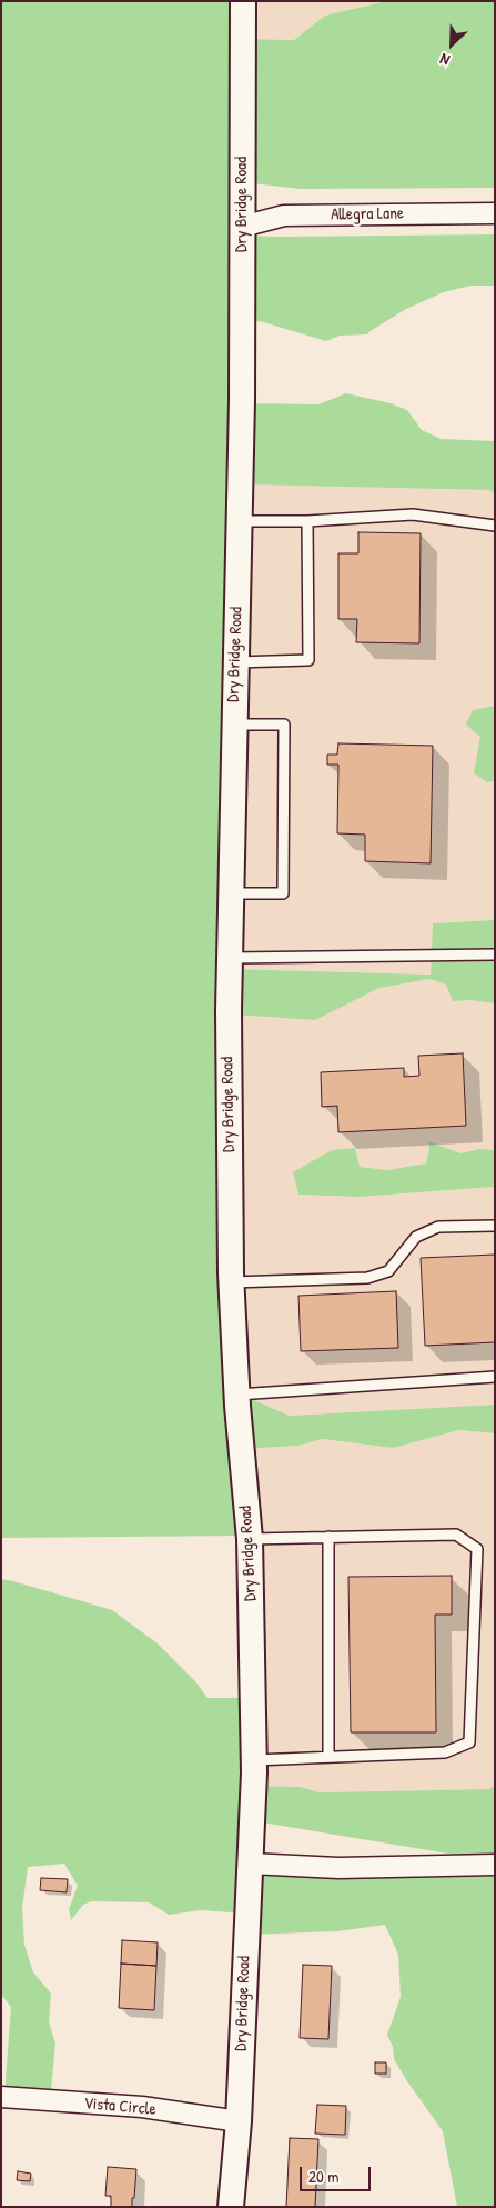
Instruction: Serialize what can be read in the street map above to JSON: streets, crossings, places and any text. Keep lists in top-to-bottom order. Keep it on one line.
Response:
{"streets":{"street":["Dry Bridge Road","Allegra Lane","Vista Circle"]},"crossings":[["Dry Bridge Road","Allegra Lane"],["Dry Bridge Road","Vista Circle"]],"scale_bar":"20 m","north":"bottom left"}
